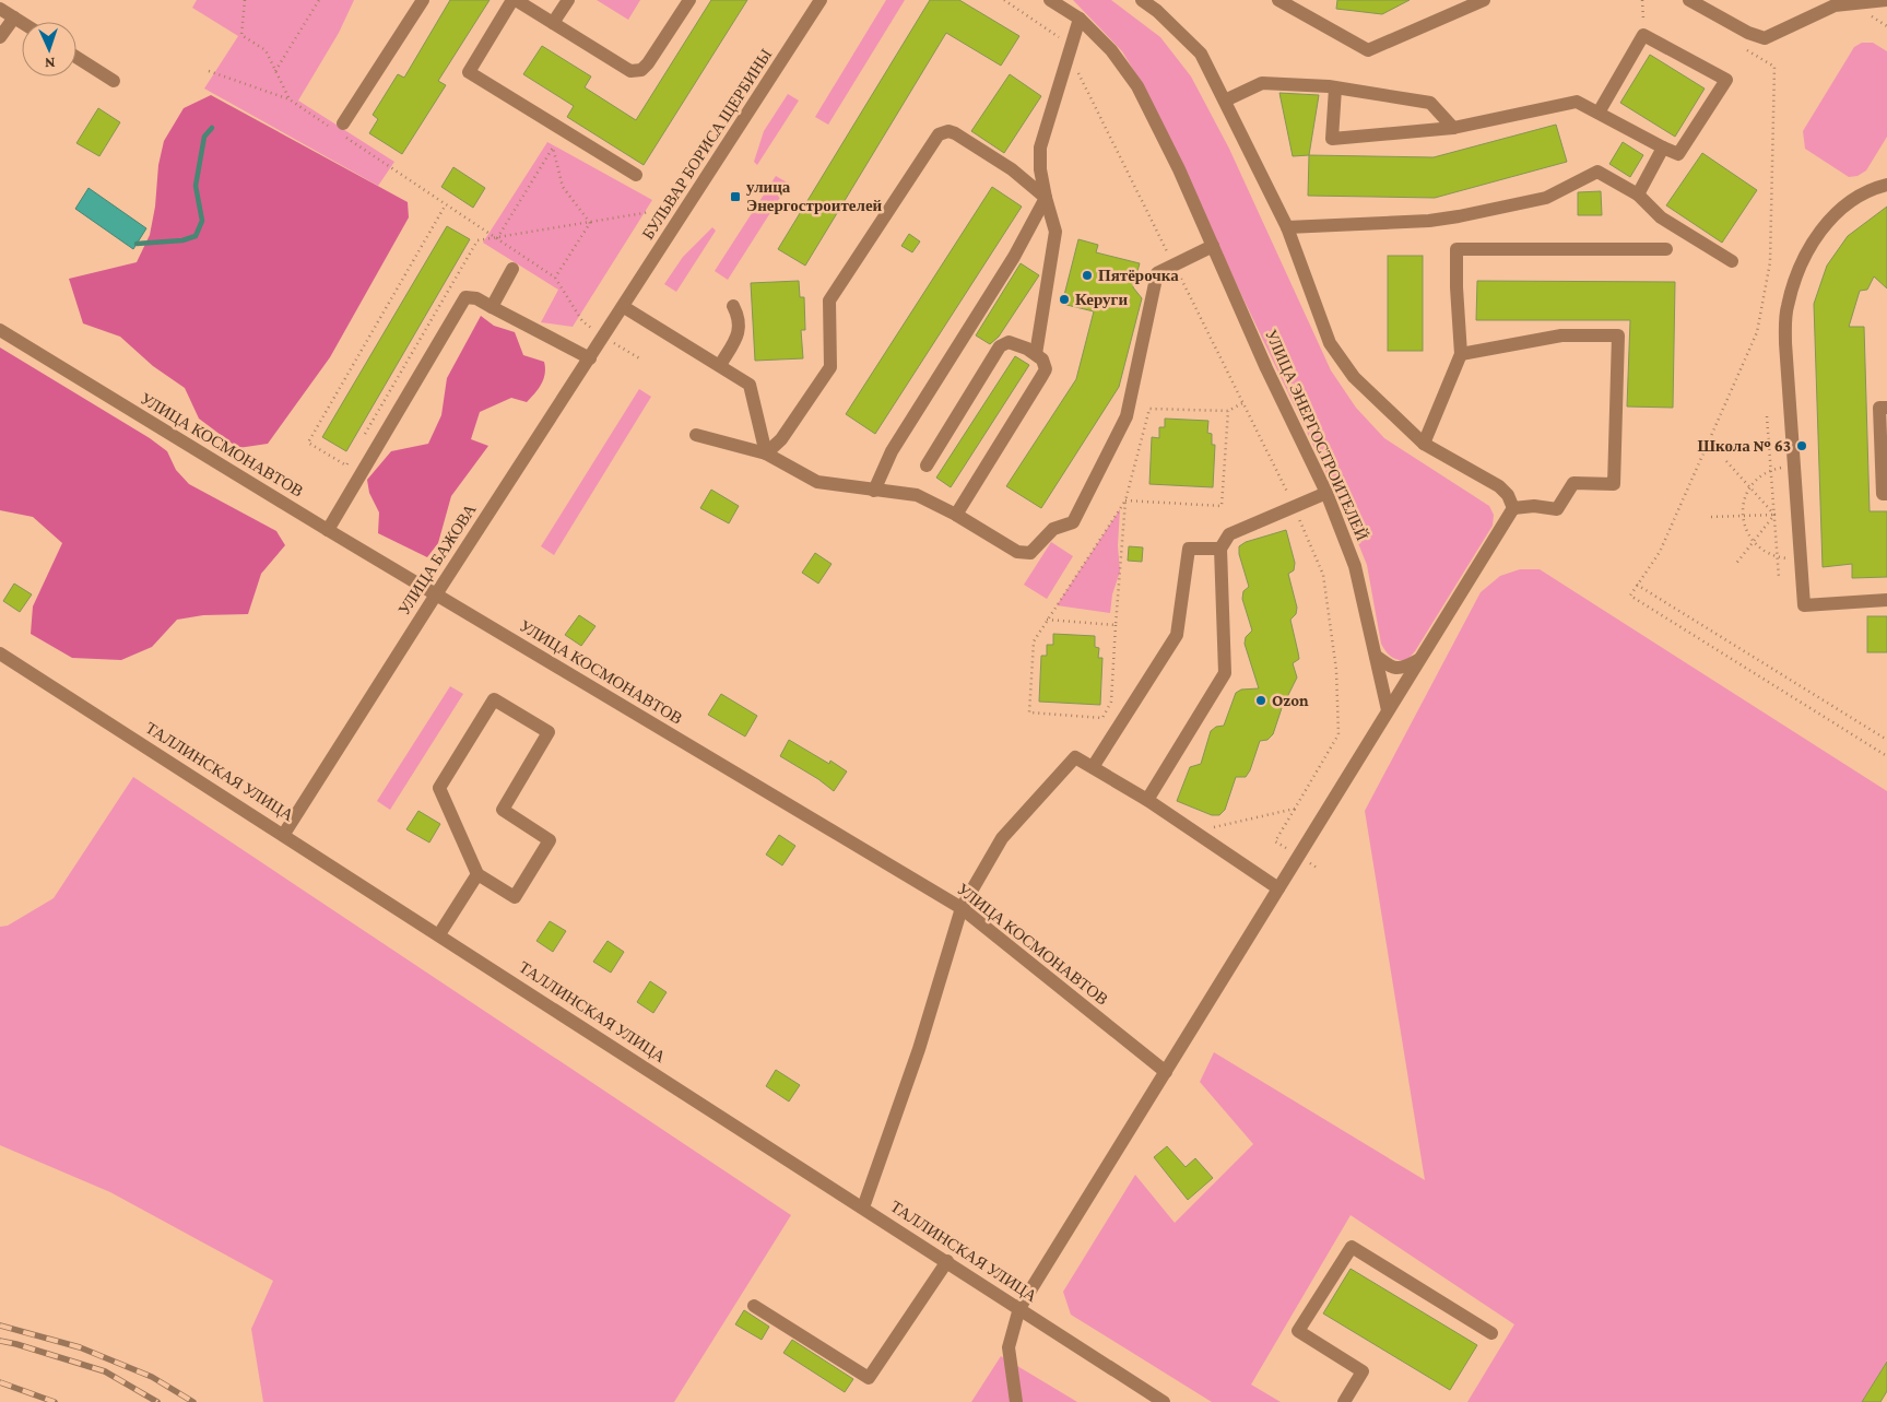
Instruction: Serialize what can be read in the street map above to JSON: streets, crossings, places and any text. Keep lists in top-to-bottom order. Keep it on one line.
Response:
{"streets":{"street":["БУЛЬВАР БОРИСА ЩЕРБИНЫ","УЛИЦА ЭНЕРГОСТРОИТЕЛЕЙ","УЛИЦА КОСМОНАВТОВ","УЛИЦА БАЖОВА","ТАЛЛИНСКАЯ УЛИЦА"]},"crossings":[["БУЛЬВАР БОРИСА ЩЕРБИНЫ","УЛИЦА БАЖОВА"],["УЛИЦА КОСМОНАВТОВ","УЛИЦА БАЖОВА"],["УЛИЦА БАЖОВА","ТАЛЛИНСКАЯ УЛИЦА"]],"places":{"transit":["улица Энергостроителей"],"other":["Пятёрочка","Керуги","Школа № 63","Ozon"]},"north":"bottom"}
